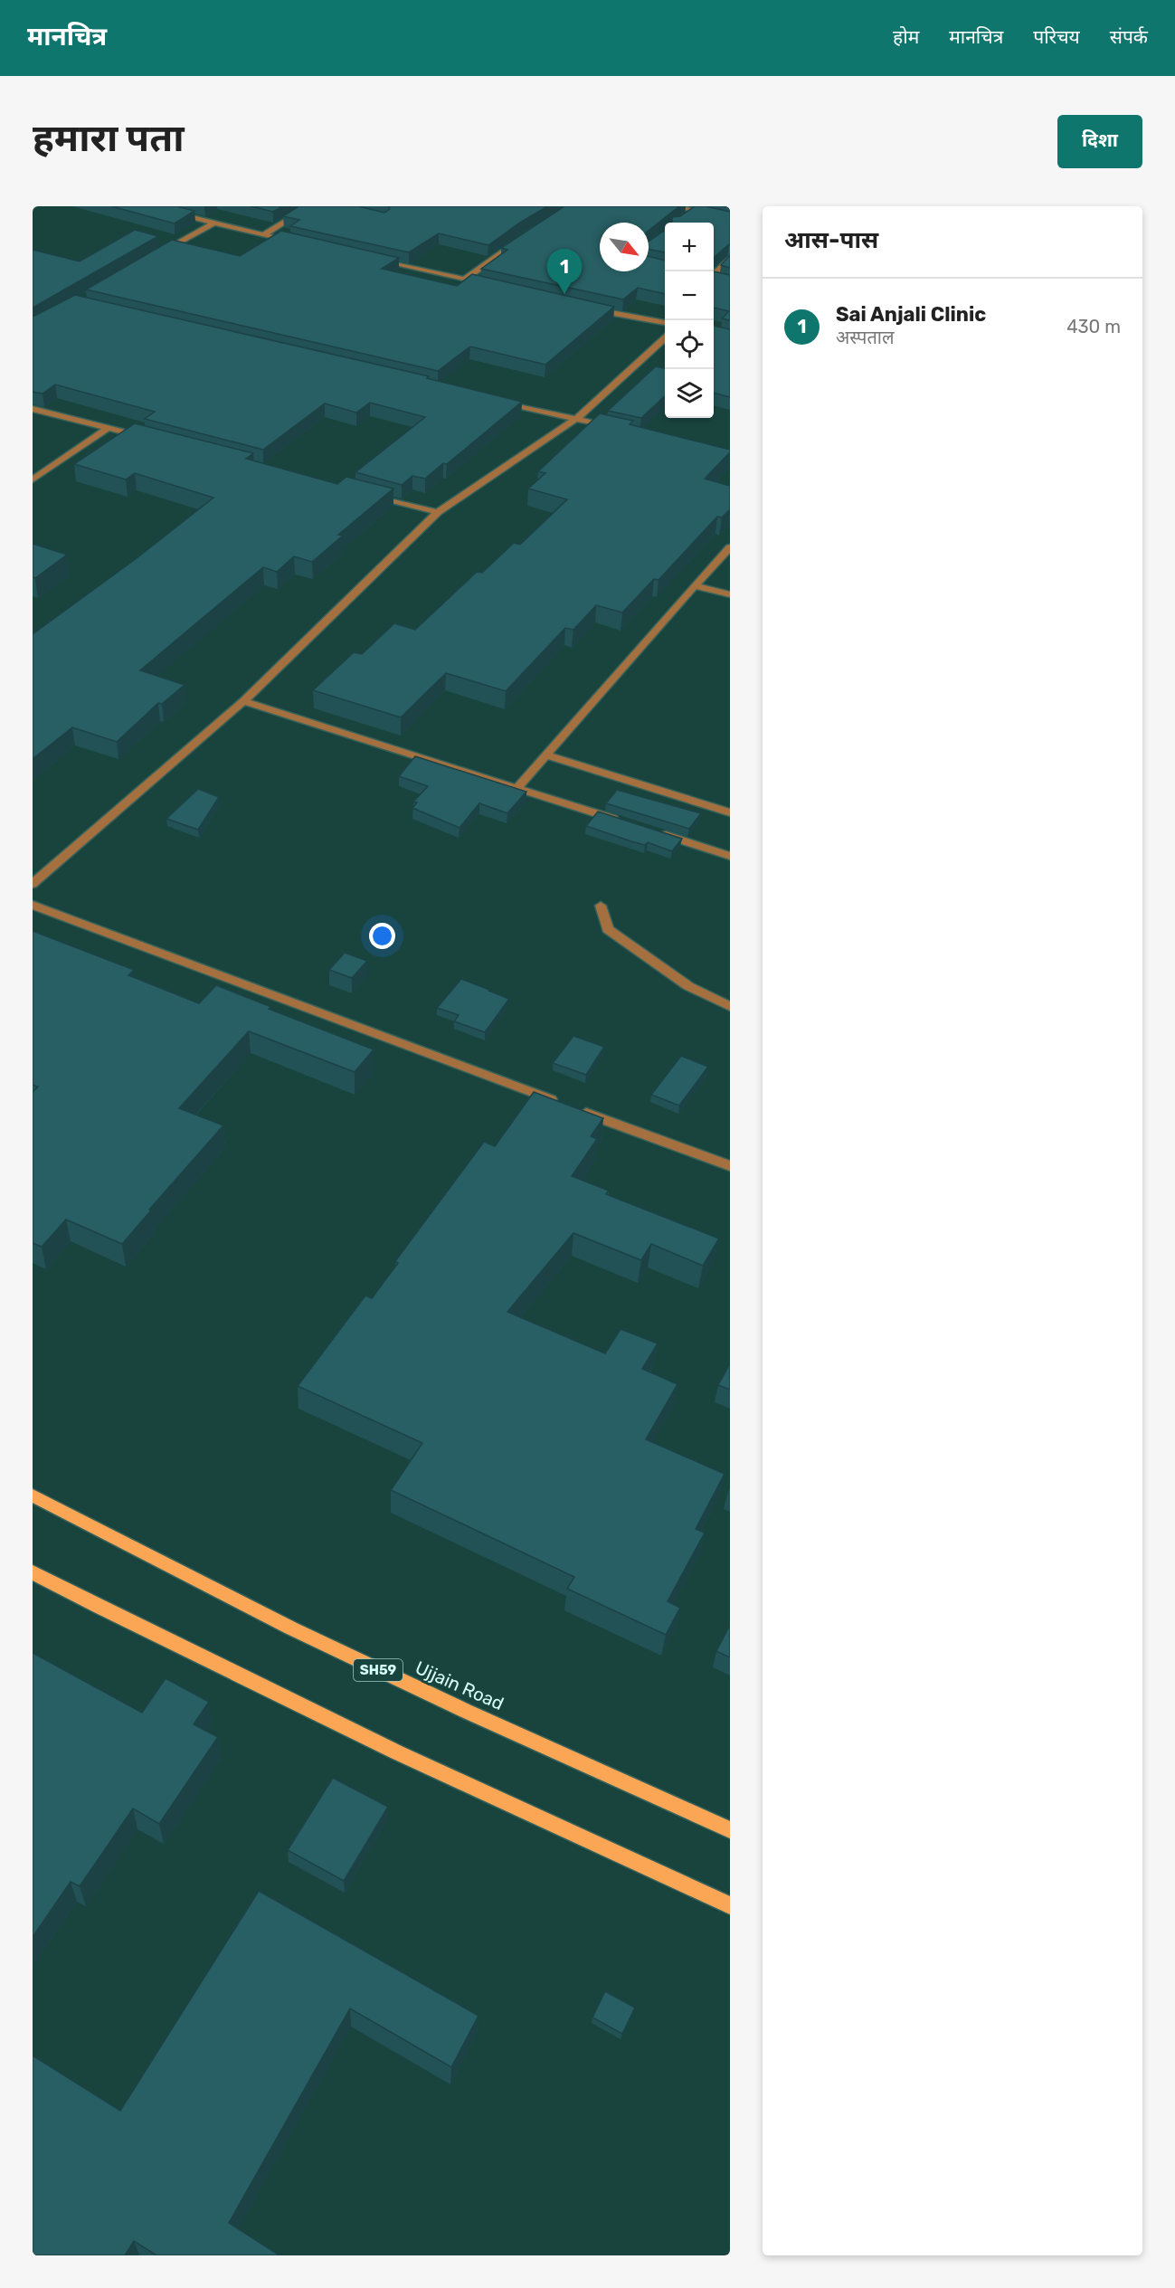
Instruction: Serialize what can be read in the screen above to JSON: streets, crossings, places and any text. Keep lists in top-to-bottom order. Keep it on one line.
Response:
{"streets":{"main road":["SH59","Ujjain Road"]},"north":"bottom right","page":{"header":"मानचित्र","nav":["होम","मानचित्र","परिचय","संपर्क"],"buttons":"दिशा","title":"हमारा पता","heading":"आस-पास","map_buttons":["+","−"],"pins":"1","list":[{"mark":"1","name":"Sai Anjali Clinic","note":"अस्पताल","value":"430 m"}]}}
